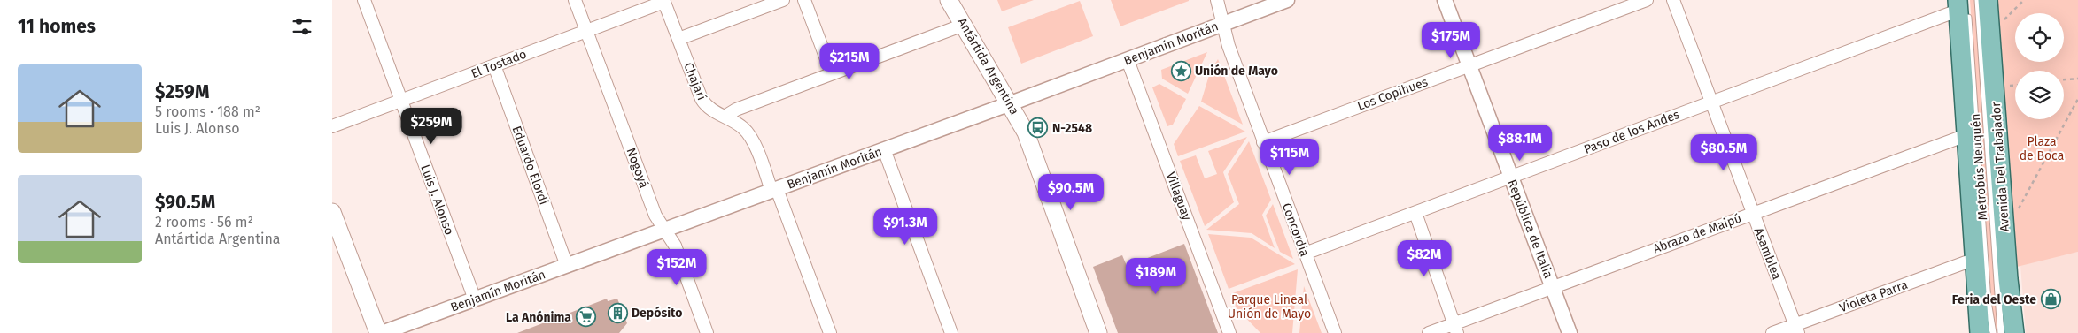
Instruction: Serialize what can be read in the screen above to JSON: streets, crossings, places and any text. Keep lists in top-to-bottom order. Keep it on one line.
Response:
{"streets":{"main road":["Antártida Argentina","Avenida Del Trabajador"],"street":["Benjamín Moritán","El Tostado","Chajarí","Los Copihues","Paso de los Andes","Eduardo Elordi","Nogoyá","Villaguay","Luis J. Alonso","República de Italia","Concordia","Abrazo de Maipú","Asamblea","Violeta Parra"],"lane":["Metrobús Neuquén"]},"crossings":[["Benjamín Moritán","Antártida Argentina"],["Benjamín Moritán","Chajarí"],["Benjamín Moritán","Eduardo Elordi"],["Benjamín Moritán","Nogoyá"],["Benjamín Moritán","Villaguay"],["Benjamín Moritán","Luis J. Alonso"],["Benjamín Moritán","Concordia"],["El Tostado","Chajarí"],["El Tostado","Eduardo Elordi"],["El Tostado","Nogoyá"],["El Tostado","Luis J. Alonso"],["Los Copihues","República de Italia"],["Los Copihues","Concordia"],["Paso de los Andes","Metrobús Neuquén"],["Paso de los Andes","República de Italia"],["Paso de los Andes","Concordia"],["Paso de los Andes","Asamblea"],["República de Italia","Abrazo de Maipú"],["Abrazo de Maipú","Asamblea"],["Asamblea","Violeta Parra"]],"parks":["Plaza de Boca","Parque Lineal Unión de Mayo"],"places":{"place":["Unión de Mayo"],"bus stop":["N-2548"],"shop":["Feria del Oeste"],"building":["Depósito"],"supermarket":["La Anónima"]},"page":{"heading":"11 homes","price":["$175M","$215M","$259M","$88.1M","$80.5M","$115M","$90.5M","$91.3M","$82M","$152M","$189M"],"list":[{"name":"$259M","note":"5 rooms · 188 m² · Luis J. Alonso"},{"name":"$90.5M","note":"2 rooms · 56 m² · Antártida Argentina"}]}}
